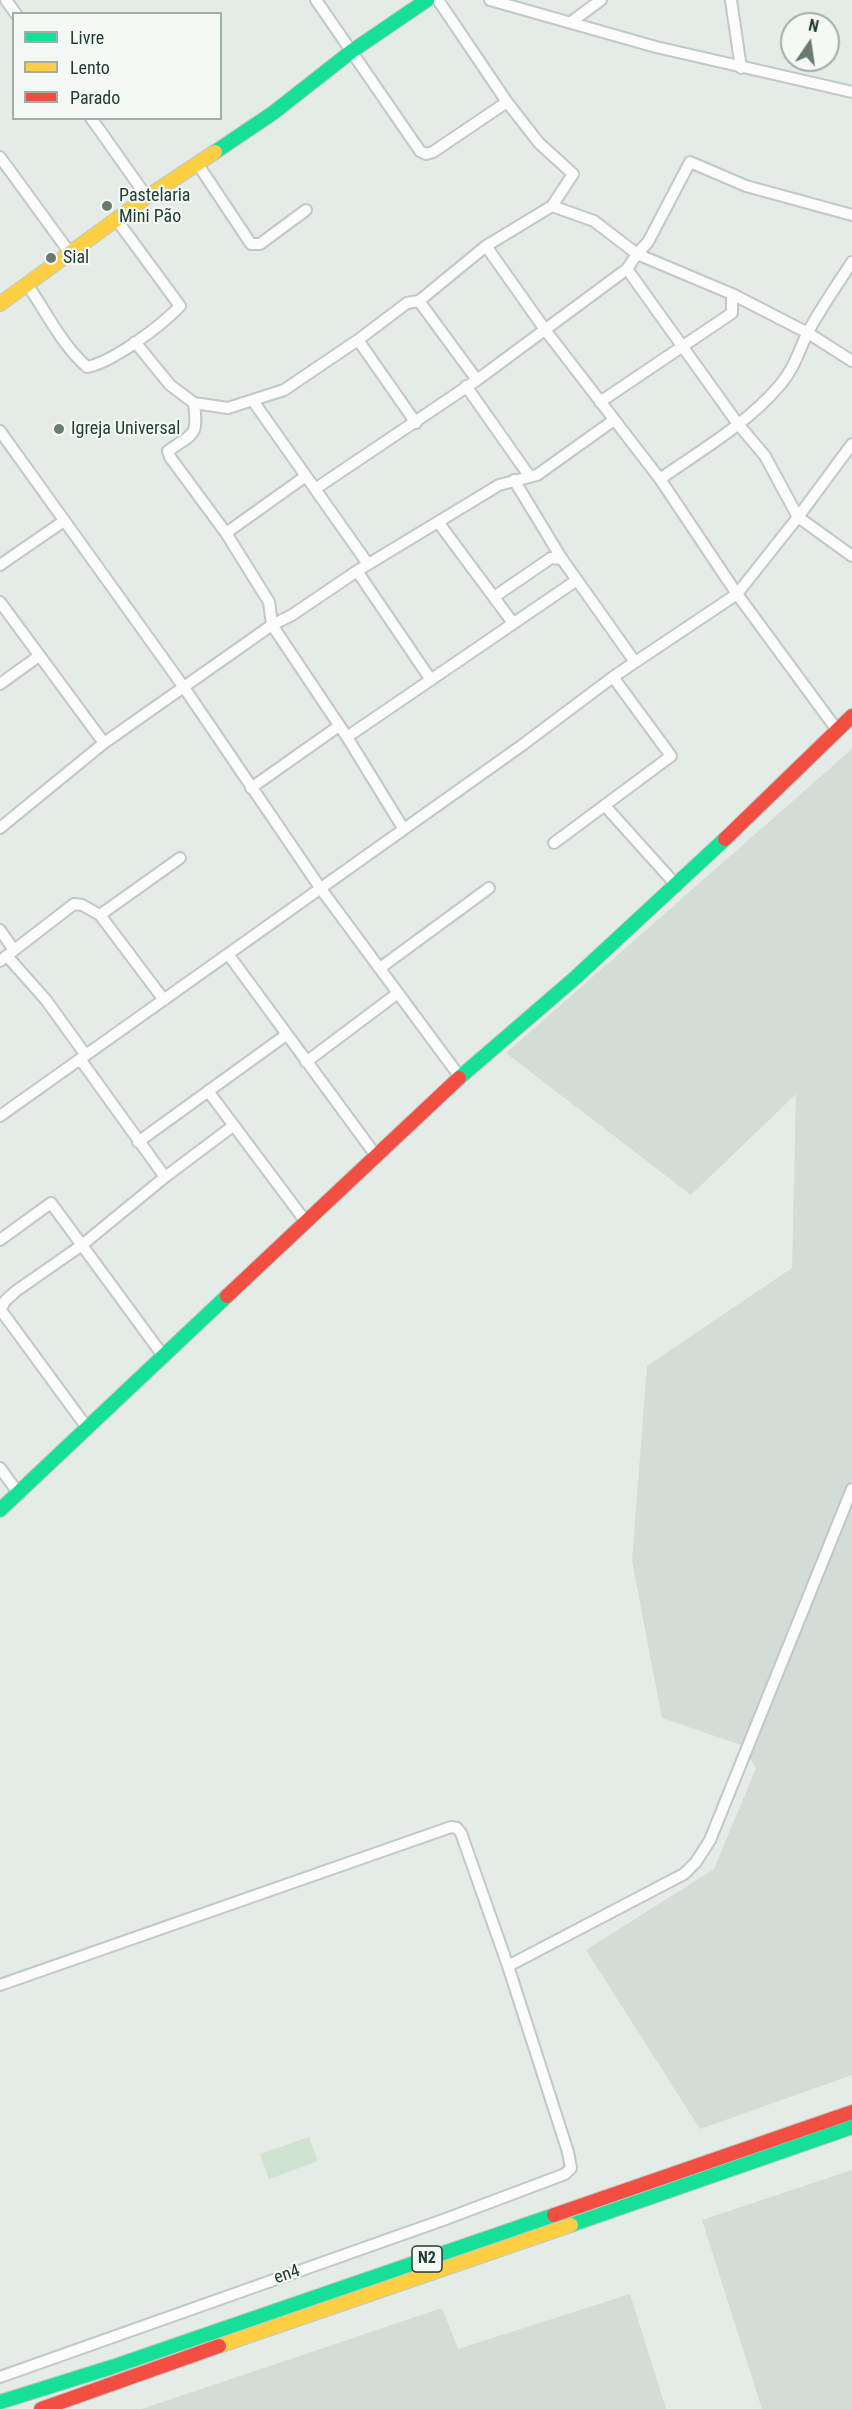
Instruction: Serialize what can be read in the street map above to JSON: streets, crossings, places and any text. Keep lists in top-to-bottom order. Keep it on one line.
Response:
{"streets":{"main road":["N2"],"street":["en4"]},"places":["Pastelaria Mini Pão","Sial","Igreja Universal"],"legend":["Livre","Lento","Parado"],"north":"top"}
